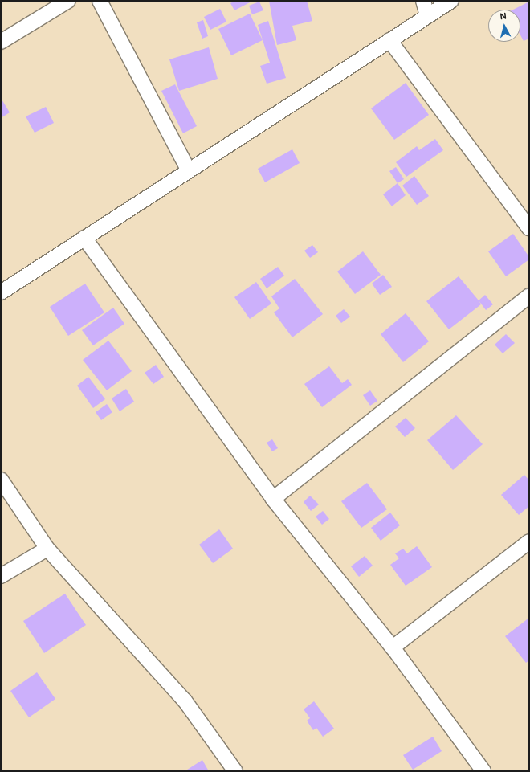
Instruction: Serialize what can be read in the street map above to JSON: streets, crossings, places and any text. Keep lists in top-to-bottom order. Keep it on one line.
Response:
{"north":"top"}
